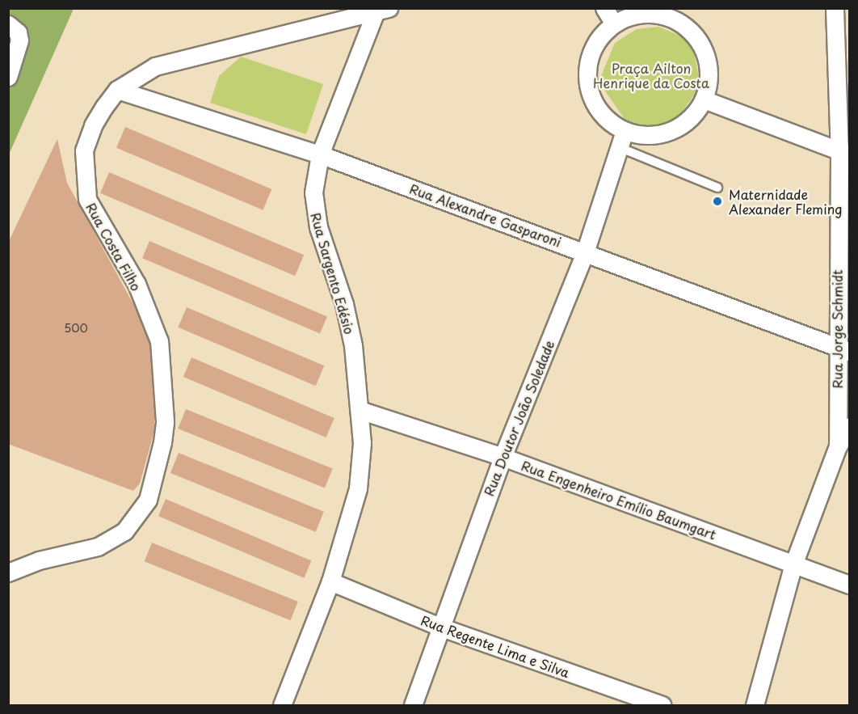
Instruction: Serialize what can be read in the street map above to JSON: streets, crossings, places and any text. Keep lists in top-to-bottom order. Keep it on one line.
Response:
{"streets":{"street":["Rua Alexandre Gasparoni","Rua Costa Filho","Rua Sargento Edésio","Rua Jorge Schmidt","Rua Doutor João Soledade","Rua Engenheiro Emílio Baumgart","Rua Regente Lima e Silva"]},"crossings":[["Rua Alexandre Gasparoni","Rua Costa Filho"],["Rua Alexandre Gasparoni","Rua Sargento Edésio"],["Rua Alexandre Gasparoni","Rua Jorge Schmidt"],["Rua Alexandre Gasparoni","Rua Doutor João Soledade"],["Rua Costa Filho","Rua Sargento Edésio"],["Rua Sargento Edésio","Rua Engenheiro Emílio Baumgart"],["Rua Sargento Edésio","Rua Regente Lima e Silva"],["Rua Jorge Schmidt","Rua Engenheiro Emílio Baumgart"],["Rua Doutor João Soledade","Rua Engenheiro Emílio Baumgart"],["Rua Doutor João Soledade","Rua Regente Lima e Silva"]],"parks":["Praça Ailton Henrique da Costa"],"places":["Maternidade Alexander Fleming"],"house_numbers":["500"]}
